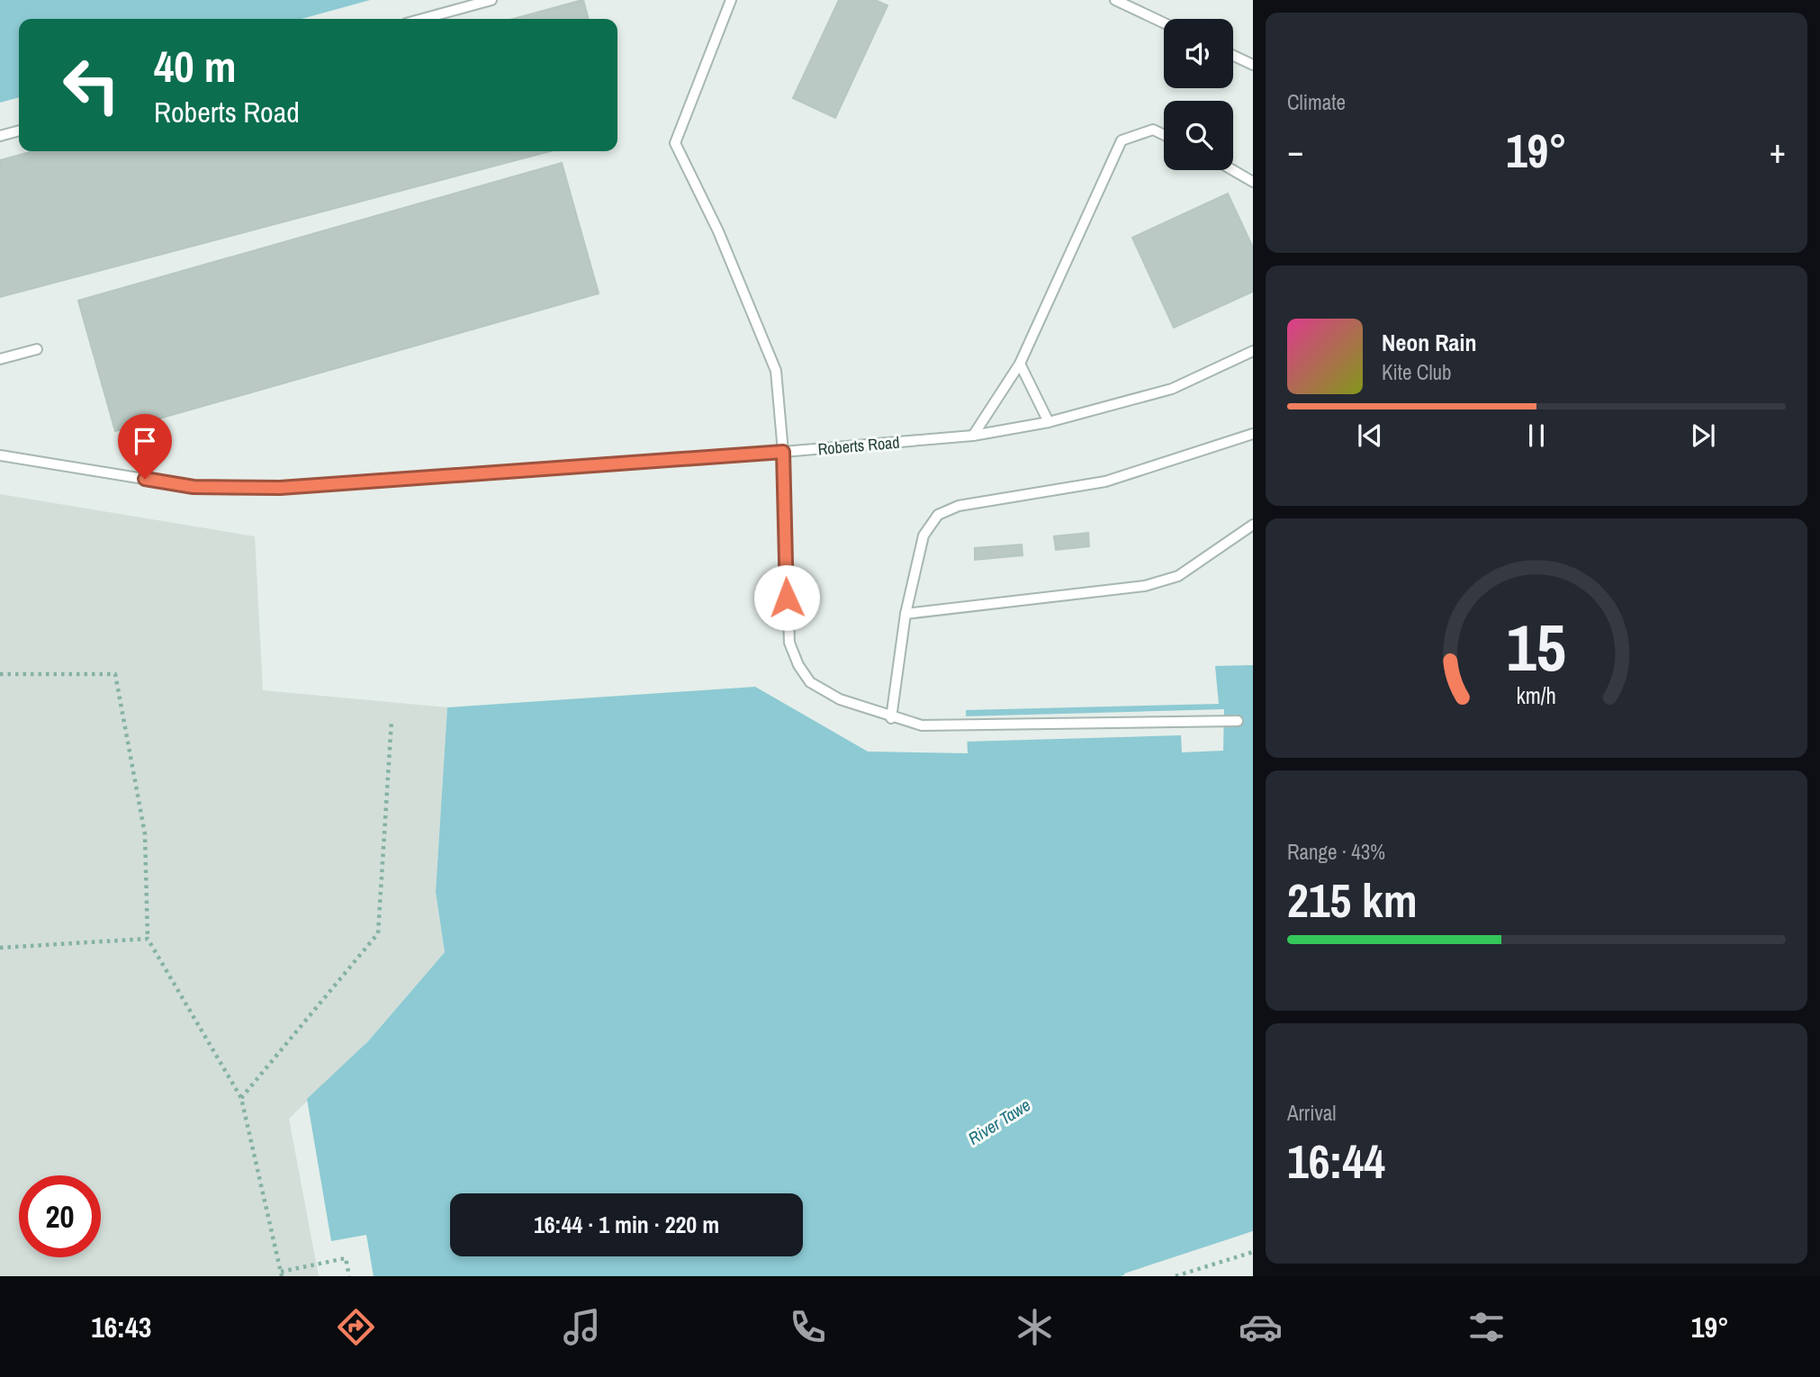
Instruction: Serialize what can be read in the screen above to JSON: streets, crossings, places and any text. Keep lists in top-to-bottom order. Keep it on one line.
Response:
{"streets":{"lane":["Roberts Road"]},"water":["River Tawe"],"page":{"tile":["Climate",["Range · 43%","215 km"],["Arrival","16:44"]],"turn":["40 m","Roberts Road"],"heat":["−","19°","+"],"song":["Neon Rain","Kite Club"],"limit":"20","trip":"16:44 · 1 min · 220 m","tabs":["16:43","19°"],"gauge":["15","km/h"]}}
